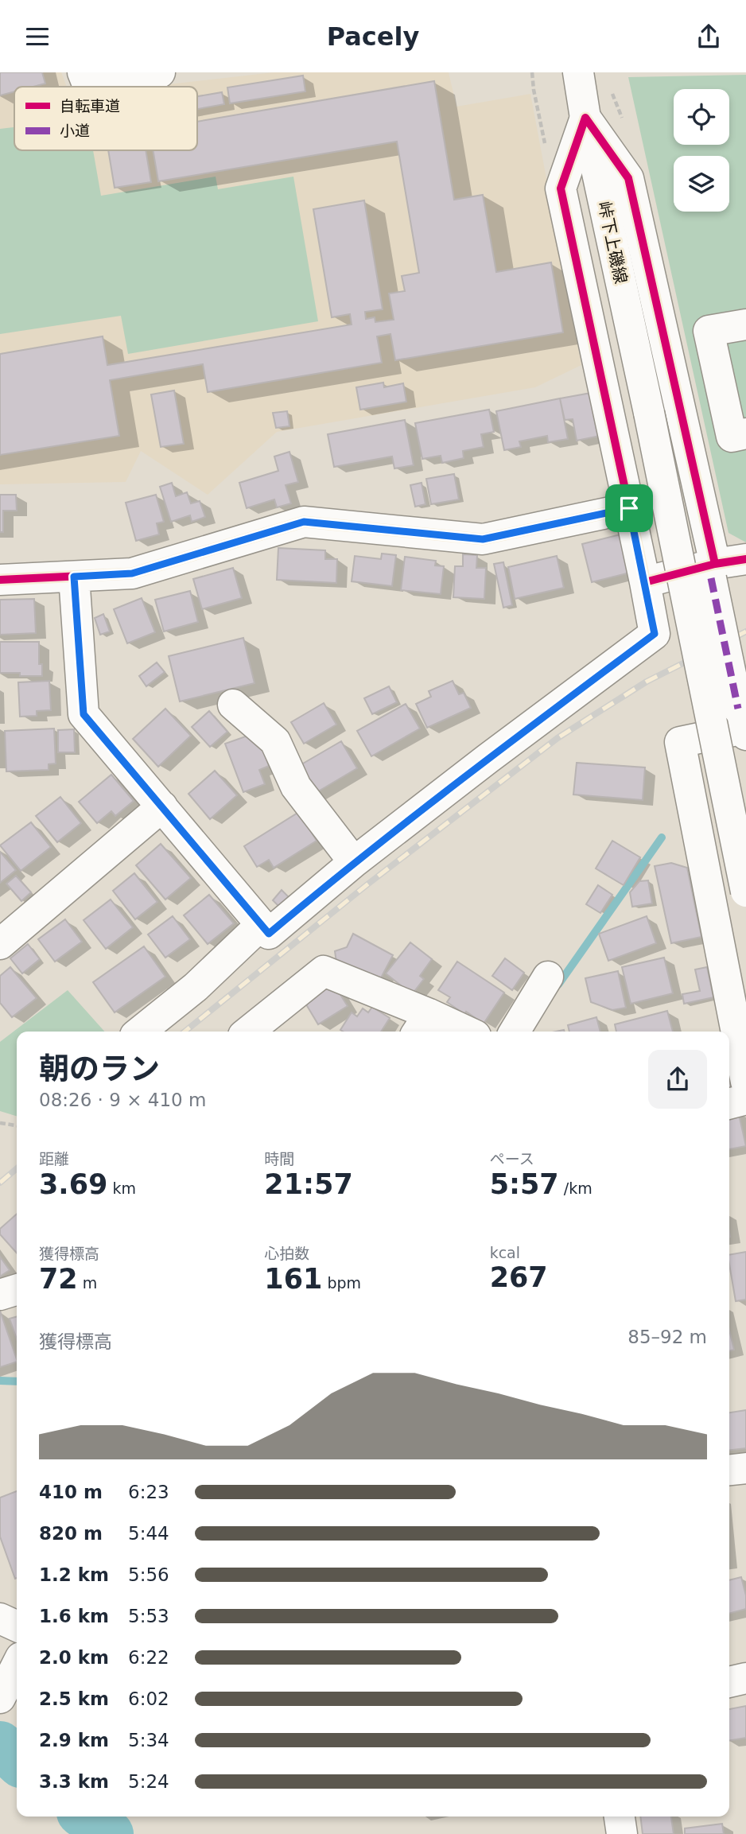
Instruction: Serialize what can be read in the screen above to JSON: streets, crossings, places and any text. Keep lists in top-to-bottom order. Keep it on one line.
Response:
{"streets":{"street":["峠下上磯線"]},"legend":["自転車道","小道"],"page":{"header":"Pacely","heading":["朝のラン","08:26 · 9 × 410 m"],"stats":[["距離","3.69 km"],["時間","21:57"],["ペース","5:57 /km"],["獲得標高","72 m"],["心拍数","161 bpm"],["kcal","267"]],"chart":["獲得標高","85–92 m"],"list":[{"name":"410 m","note":"6:23"},{"name":"820 m","note":"5:44"},{"name":"1.2 km","note":"5:56"},{"name":"1.6 km","note":"5:53"},{"name":"2.0 km","note":"6:22"},{"name":"2.5 km","note":"6:02"},{"name":"2.9 km","note":"5:34"},{"name":"3.3 km","note":"5:24"}]}}
